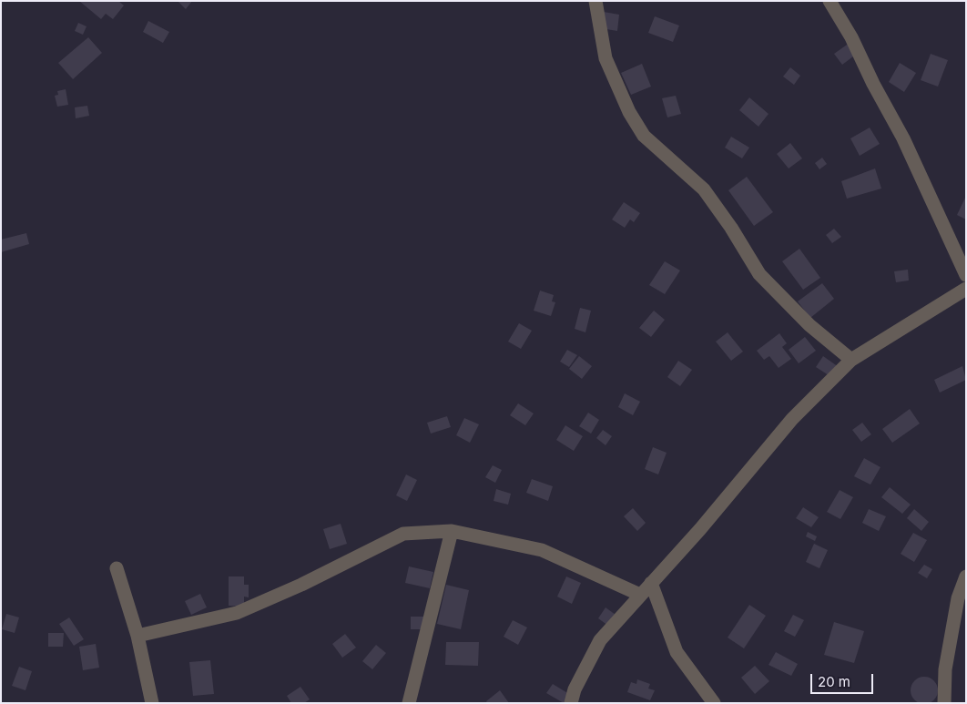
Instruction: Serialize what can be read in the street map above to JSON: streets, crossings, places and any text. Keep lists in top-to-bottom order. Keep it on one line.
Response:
{"scale_bar":"20 m"}
